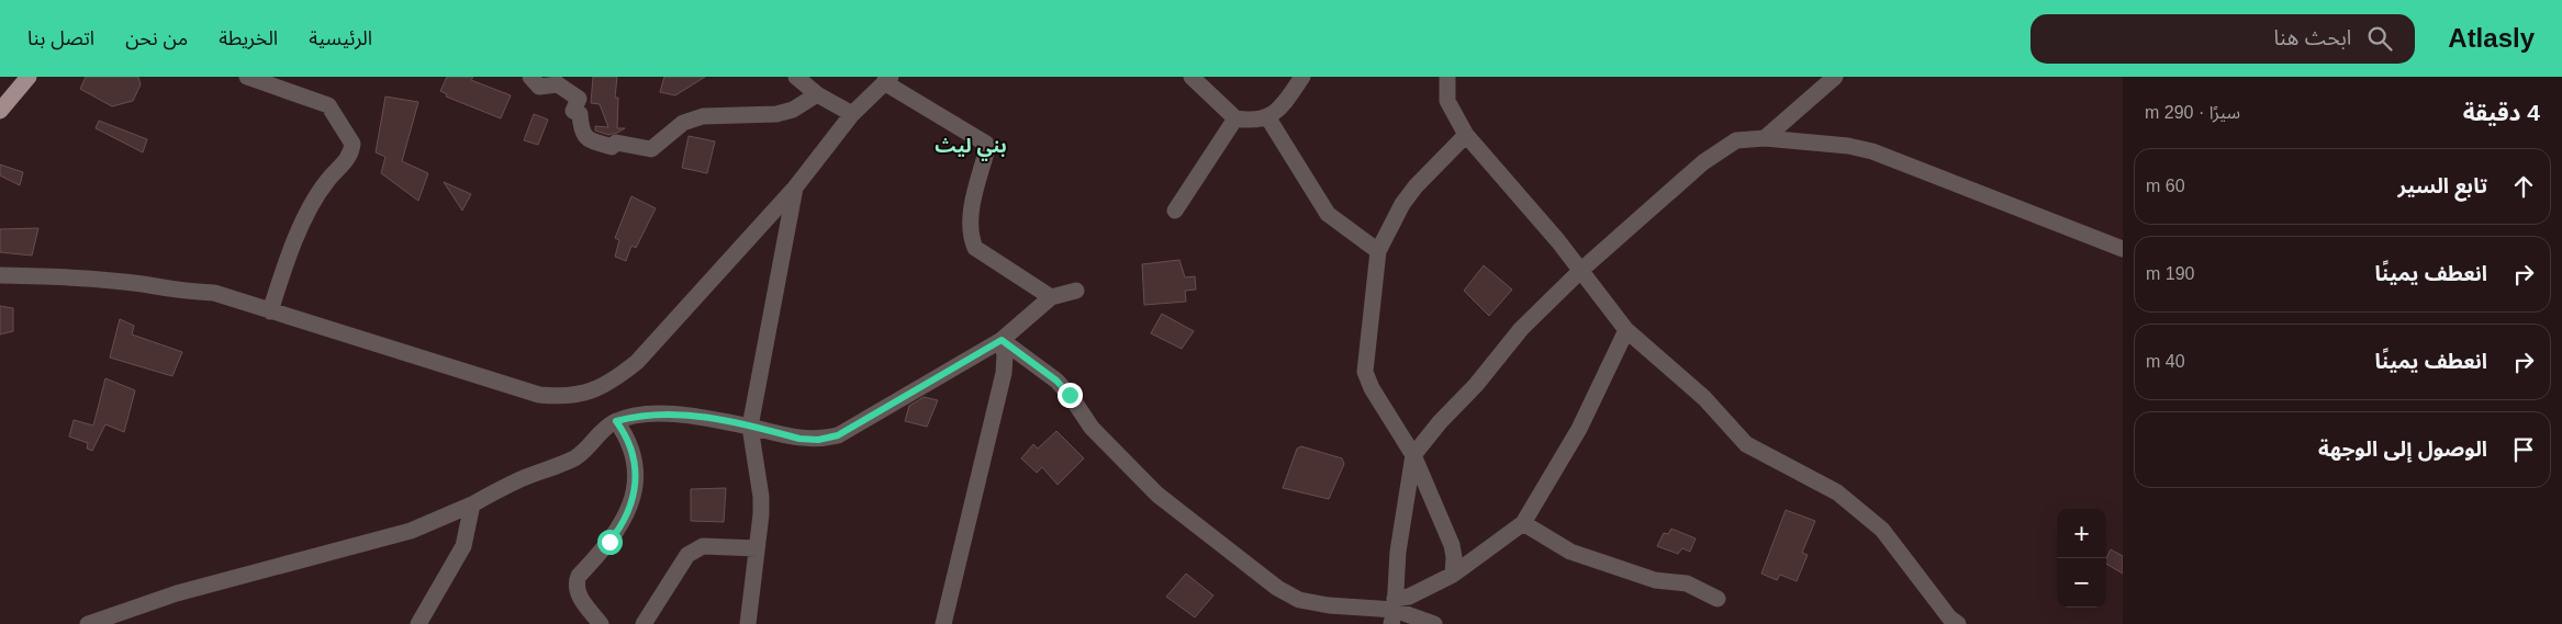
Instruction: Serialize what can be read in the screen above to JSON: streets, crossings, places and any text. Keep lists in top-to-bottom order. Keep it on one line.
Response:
{"districts":["بني ليث"],"page":{"header":"Atlasly","search":"ابحث هنا","nav":["الرئيسية","الخريطة","من نحن","اتصل بنا"],"heading":["4 دقيقة","سيرًا · 290 m"],"list":[["تابع السير","60 m"],["انعطف يمينًا","190 m"],["انعطف يمينًا","40 m"],"الوصول إلى الوجهة"],"map_buttons":["+","−"]}}
